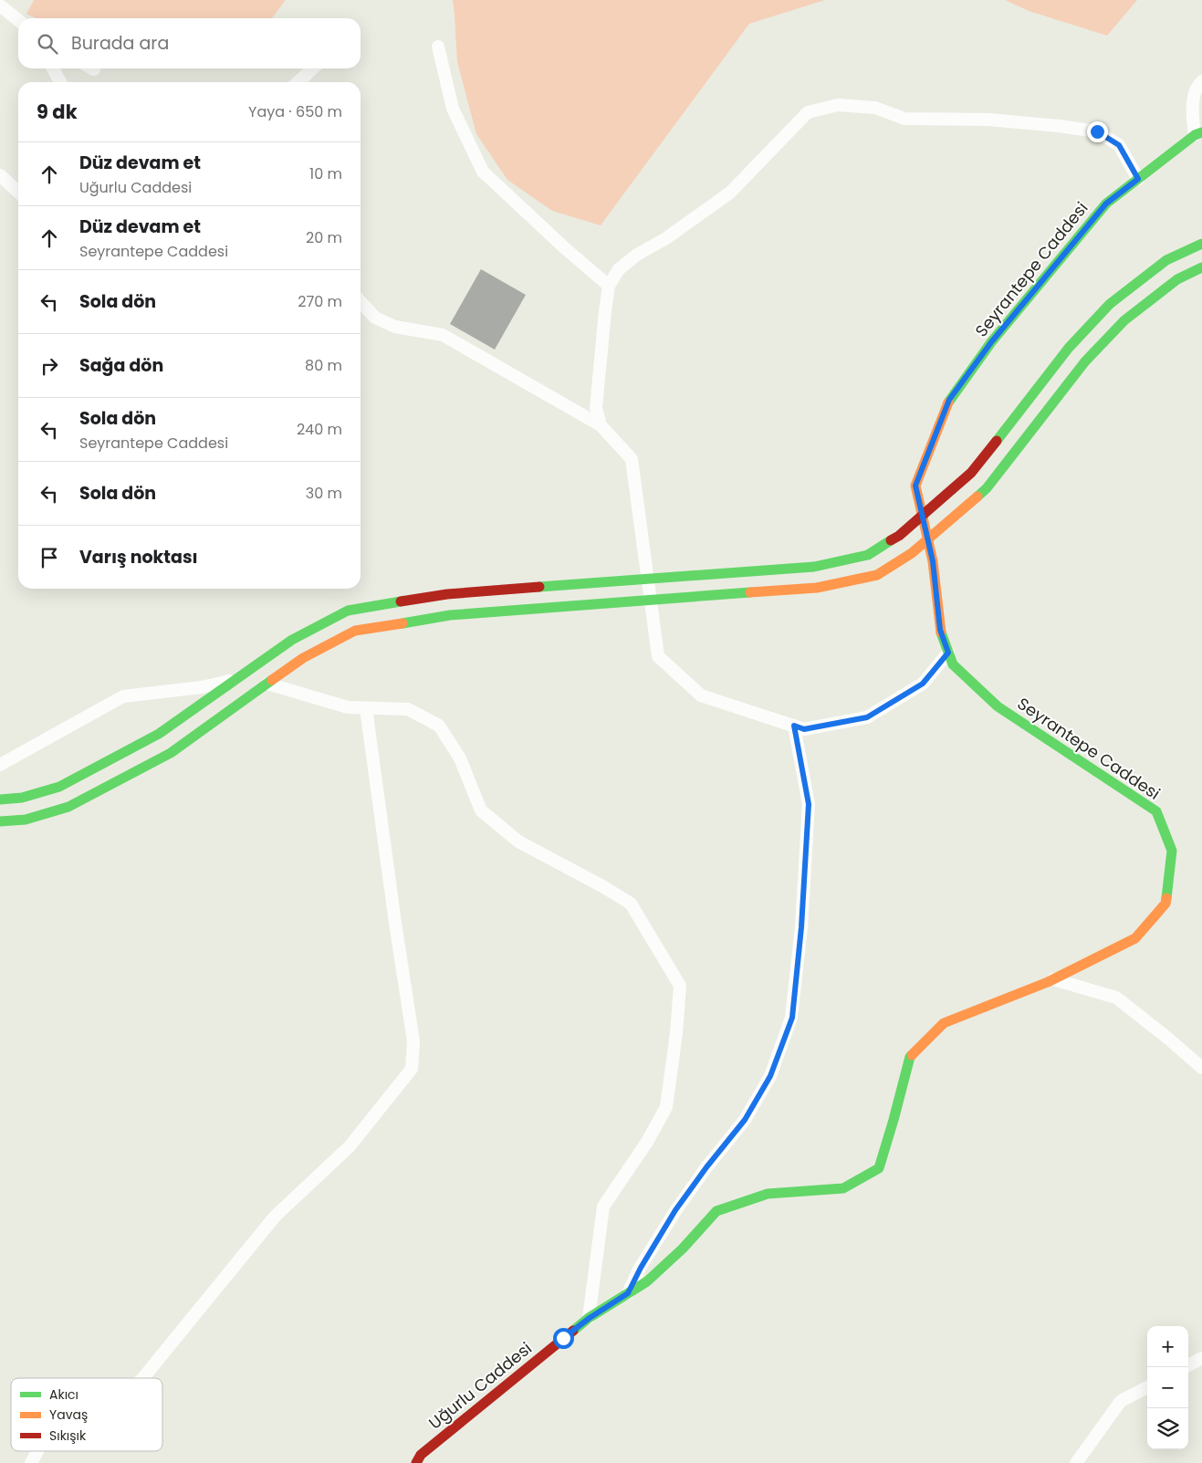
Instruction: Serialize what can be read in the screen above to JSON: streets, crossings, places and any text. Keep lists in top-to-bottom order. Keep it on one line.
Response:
{"streets":{"main road":["Seyrantepe Caddesi","Uğurlu Caddesi"]},"crossings":[["Seyrantepe Caddesi","Uğurlu Caddesi"]],"legend":["Akıcı","Yavaş","Sıkışık"],"page":{"search":"Burada ara","heading":["9 dk","Yaya · 650 m"],"list":[["Düz devam et","Uğurlu Caddesi","10 m"],["Düz devam et","Seyrantepe Caddesi","20 m"],["Sola dön","270 m"],["Sağa dön","80 m"],["Sola dön","Seyrantepe Caddesi","240 m"],["Sola dön","30 m"],"Varış noktası"],"map_buttons":["+","−"]}}
